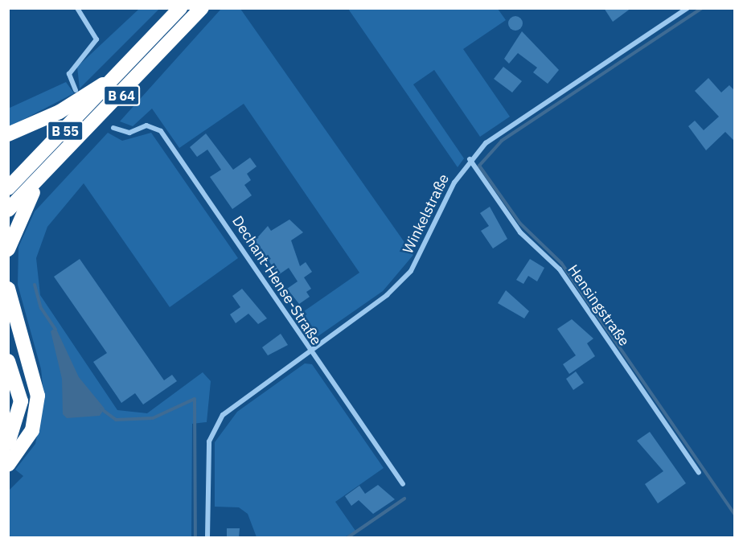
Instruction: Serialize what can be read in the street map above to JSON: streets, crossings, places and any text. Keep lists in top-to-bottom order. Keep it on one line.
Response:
{"streets":{"highway":["B 64","B 55"],"street":["Winkelstraße","Dechant-Hense-Straße","Hensingstraße"]},"crossings":[["B 64","B 55"],["Winkelstraße","Dechant-Hense-Straße"],["Winkelstraße","Hensingstraße"]]}
